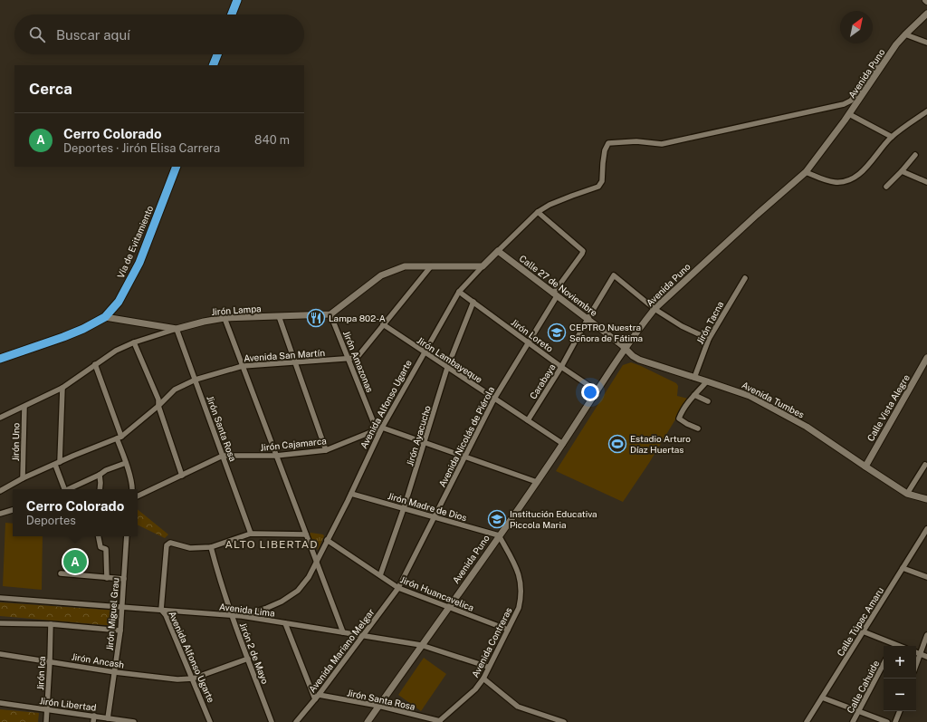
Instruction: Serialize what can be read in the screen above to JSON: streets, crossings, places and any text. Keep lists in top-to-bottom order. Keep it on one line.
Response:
{"streets":{"highway":["Vía de Evitamiento"],"street":["Avenida Puno","Calle 27 de Noviembre","Jirón Lampa","Jirón Tacna","Jirón Loreto","Avenida San Martín","Jirón Lambayeque","Jirón Amazonas","Carabaya","Avenida Tumbes","Avenida Alfonso Ugarte","Calle Vista Alegre","Jirón Santa Rosa","Jirón Ayacucho","Avenida Nicolás de Piérola","Jirón Uno","Jirón Cajamarca","Jirón Madre de Dios","Jirón Huancavelica","Avenida Lima","Jirón Miguel Grau","Calle Túpac Amaru","Avenida Contreras","Avenida Mariano Melgar","Jirón 2 de Mayo","Jirón Ancash","Jirón Ica","Calle Cahuide","Jirón Libertad"]},"crossings":[["Avenida Puno","Calle 27 de Noviembre"],["Avenida Puno","Jirón Loreto"],["Avenida Puno","Jirón Lambayeque"],["Avenida Puno","Carabaya"],["Avenida Puno","Avenida Tumbes"],["Avenida Puno","Avenida Alfonso Ugarte"],["Avenida Puno","Jirón Santa Rosa"],["Avenida Puno","Jirón Madre de Dios"],["Avenida Puno","Jirón Huancavelica"],["Avenida Puno","Avenida Lima"],["Avenida Puno","Avenida Contreras"],["Calle 27 de Noviembre","Carabaya"],["Calle 27 de Noviembre","Avenida Tumbes"],["Calle 27 de Noviembre","Avenida Alfonso Ugarte"],["Calle 27 de Noviembre","Avenida Nicolás de Piérola"],["Jirón Lampa","Jirón Amazonas"],["Jirón Lampa","Jirón Santa Rosa"],["Jirón Lampa","Jirón Uno"],["Jirón Tacna","Avenida Tumbes"],["Jirón Loreto","Carabaya"],["Jirón Loreto","Avenida Alfonso Ugarte"],["Jirón Loreto","Jirón Ayacucho"],["Jirón Loreto","Avenida Nicolás de Piérola"],["Avenida San Martín","Jirón Lambayeque"],["Avenida San Martín","Jirón Amazonas"],["Avenida San Martín","Jirón Santa Rosa"],["Avenida San Martín","Jirón Uno"],["Jirón Lambayeque","Carabaya"],["Jirón Lambayeque","Avenida Alfonso Ugarte"],["Jirón Lambayeque","Jirón Ayacucho"],["Jirón Lambayeque","Avenida Nicolás de Piérola"],["Jirón Amazonas","Avenida Alfonso Ugarte"],["Jirón Amazonas","Jirón Cajamarca"],["Avenida Tumbes","Calle Vista Alegre"],["Avenida Alfonso Ugarte","Jirón Santa Rosa"],["Avenida Alfonso Ugarte","Avenida Nicolás de Piérola"],["Avenida Alfonso Ugarte","Jirón Cajamarca"],["Avenida Alfonso Ugarte","Jirón Madre de Dios"],["Avenida Alfonso Ugarte","Jirón Huancavelica"],["Avenida Alfonso Ugarte","Avenida Lima"],["Avenida Alfonso Ugarte","Jirón 2 de Mayo"],["Avenida Alfonso Ugarte","Jirón Ancash"],["Jirón Santa Rosa","Jirón Cajamarca"],["Jirón Santa Rosa","Avenida Contreras"],["Jirón Santa Rosa","Avenida Mariano Melgar"],["Jirón Ayacucho","Jirón Madre de Dios"],["Jirón Ayacucho","Jirón Huancavelica"],["Avenida Nicolás de Piérola","Jirón Madre de Dios"],["Avenida Nicolás de Piérola","Jirón Huancavelica"],["Avenida Nicolás de Piérola","Avenida Mariano Melgar"],["Jirón Madre de Dios","Avenida Contreras"],["Jirón Huancavelica","Avenida Contreras"],["Jirón Huancavelica","Avenida Mariano Melgar"],["Avenida Lima","Jirón Miguel Grau"],["Avenida Lima","Avenida Contreras"],["Avenida Lima","Avenida Mariano Melgar"],["Avenida Lima","Jirón 2 de Mayo"],["Jirón Miguel Grau","Jirón Ancash"],["Jirón Miguel Grau","Jirón Libertad"],["Jirón 2 de Mayo","Jirón Ancash"],["Jirón Ancash","Jirón Ica"],["Jirón Ica","Jirón Libertad"]],"districts":["ALTO LIBERTAD"],"places":{"restaurant":["Lampa 802-A"],"school or university":["CEPTRO Nuestra Señora de Fátima","Institución Educativa Piccola Maria"],"sports":["Estadio Arturo Díaz Huertas"]},"north":"top right","page":{"search":"Buscar aquí","heading":"Cerca","list":[{"mark":"A","name":"Cerro Colorado","note":"Deportes · Jirón Elisa Carrera","value":"840 m"}],"popup":["Cerro Colorado","Deportes"],"pins":"A","map_buttons":["+","−"]}}
